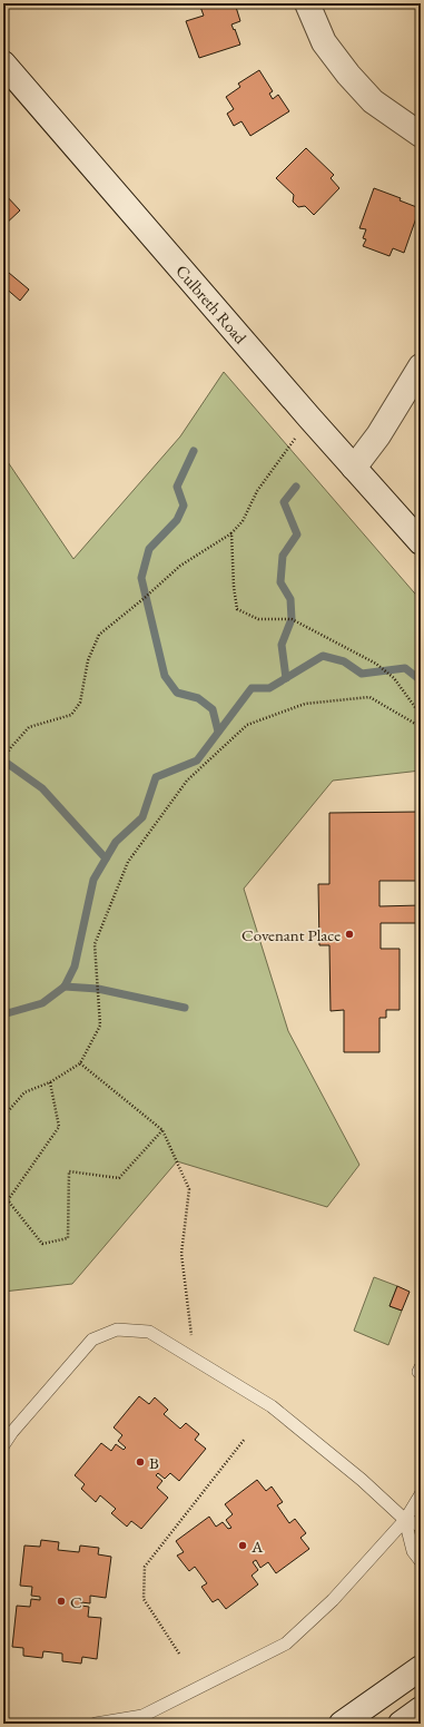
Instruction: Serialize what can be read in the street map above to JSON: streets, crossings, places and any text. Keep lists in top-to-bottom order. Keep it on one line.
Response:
{"streets":{"street":["Culbreth Road"]},"places":["Covenant Place","B","A","C"]}
